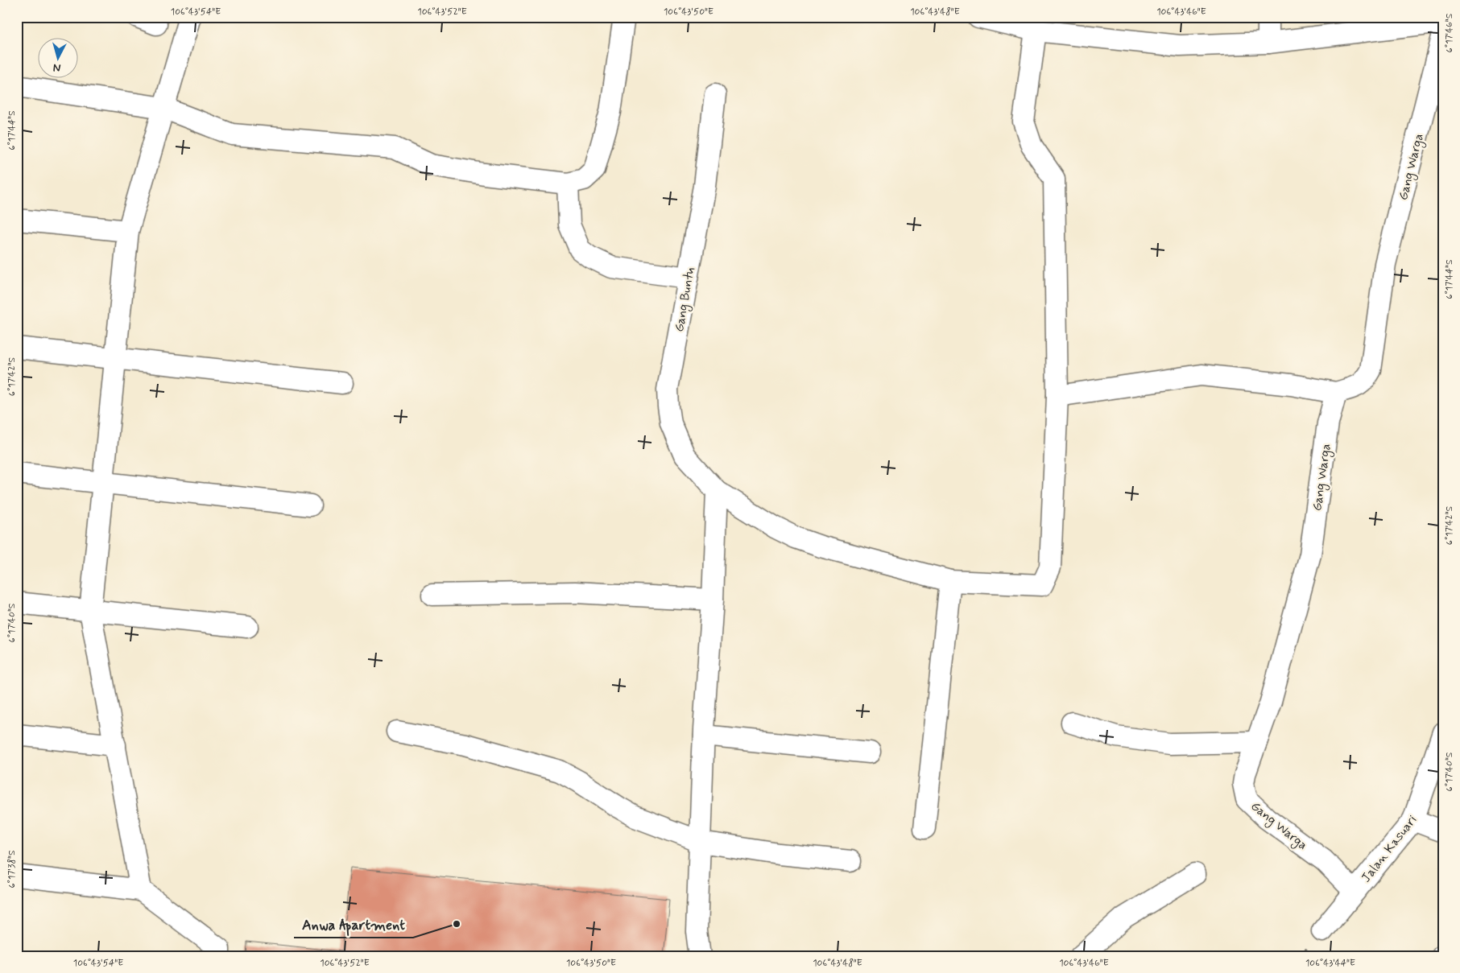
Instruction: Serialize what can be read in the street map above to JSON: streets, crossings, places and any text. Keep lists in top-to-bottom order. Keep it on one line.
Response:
{"streets":{"street":["Gang Warga","Gang Buntu","Jalan Kasuari"]},"crossings":[["Gang Warga","Jalan Kasuari"]],"places":["Anwa Apartment"],"north":"bottom","coordinates":["106°43'54\"E","106°43'52\"E","106°43'50\"E","106°43'48\"E","106°43'46\"E","6°17'46\"S","6°17'44\"S","6°17'42\"S","6°17'40\"S","6°17'38\"S","106°43'44\"E"]}
